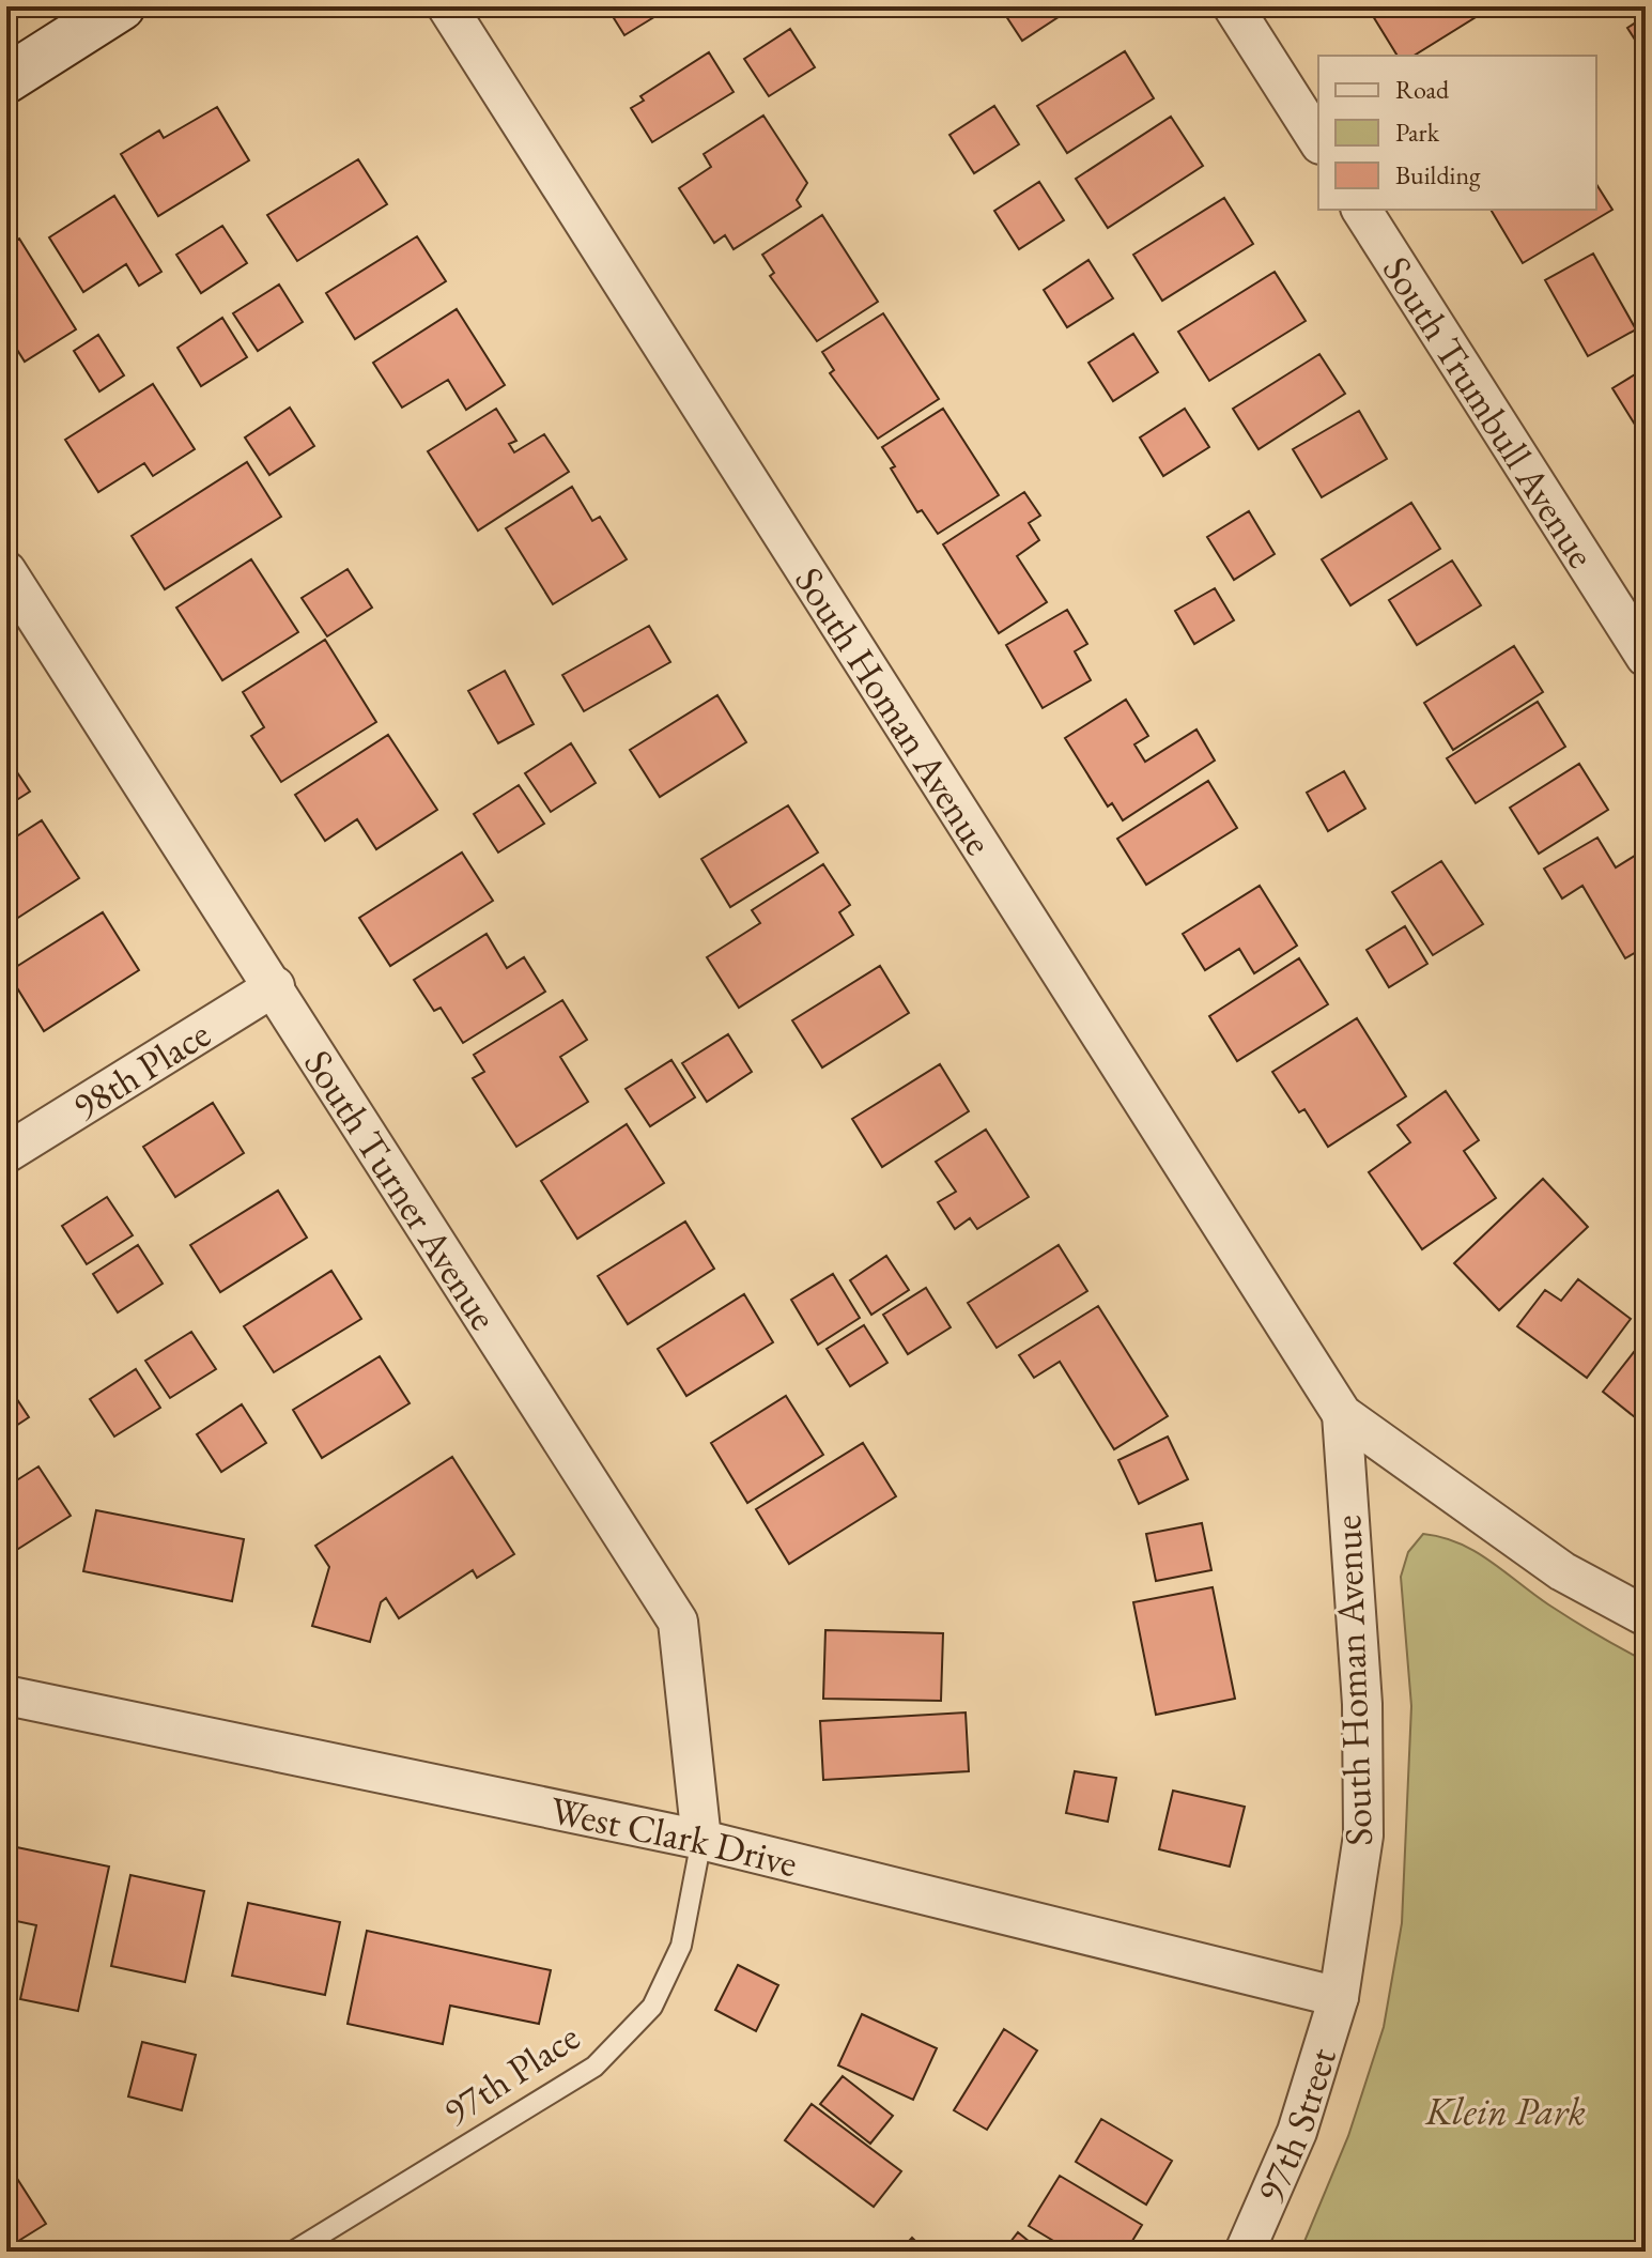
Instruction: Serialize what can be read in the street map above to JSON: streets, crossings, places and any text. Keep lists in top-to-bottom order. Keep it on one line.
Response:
{"streets":{"street":["South Trumbull Avenue","South Homan Avenue","98th Place","South Turner Avenue","West Clark Drive","97th Street"],"lane":["97th Place"]},"crossings":[["South Homan Avenue","West Clark Drive"],["South Homan Avenue","97th Street"],["98th Place","South Turner Avenue"],["South Turner Avenue","West Clark Drive"],["South Turner Avenue","97th Place"],["West Clark Drive","97th Place"],["West Clark Drive","97th Street"]],"parks":["Klein Park"],"legend":["Road","Park","Building"]}
